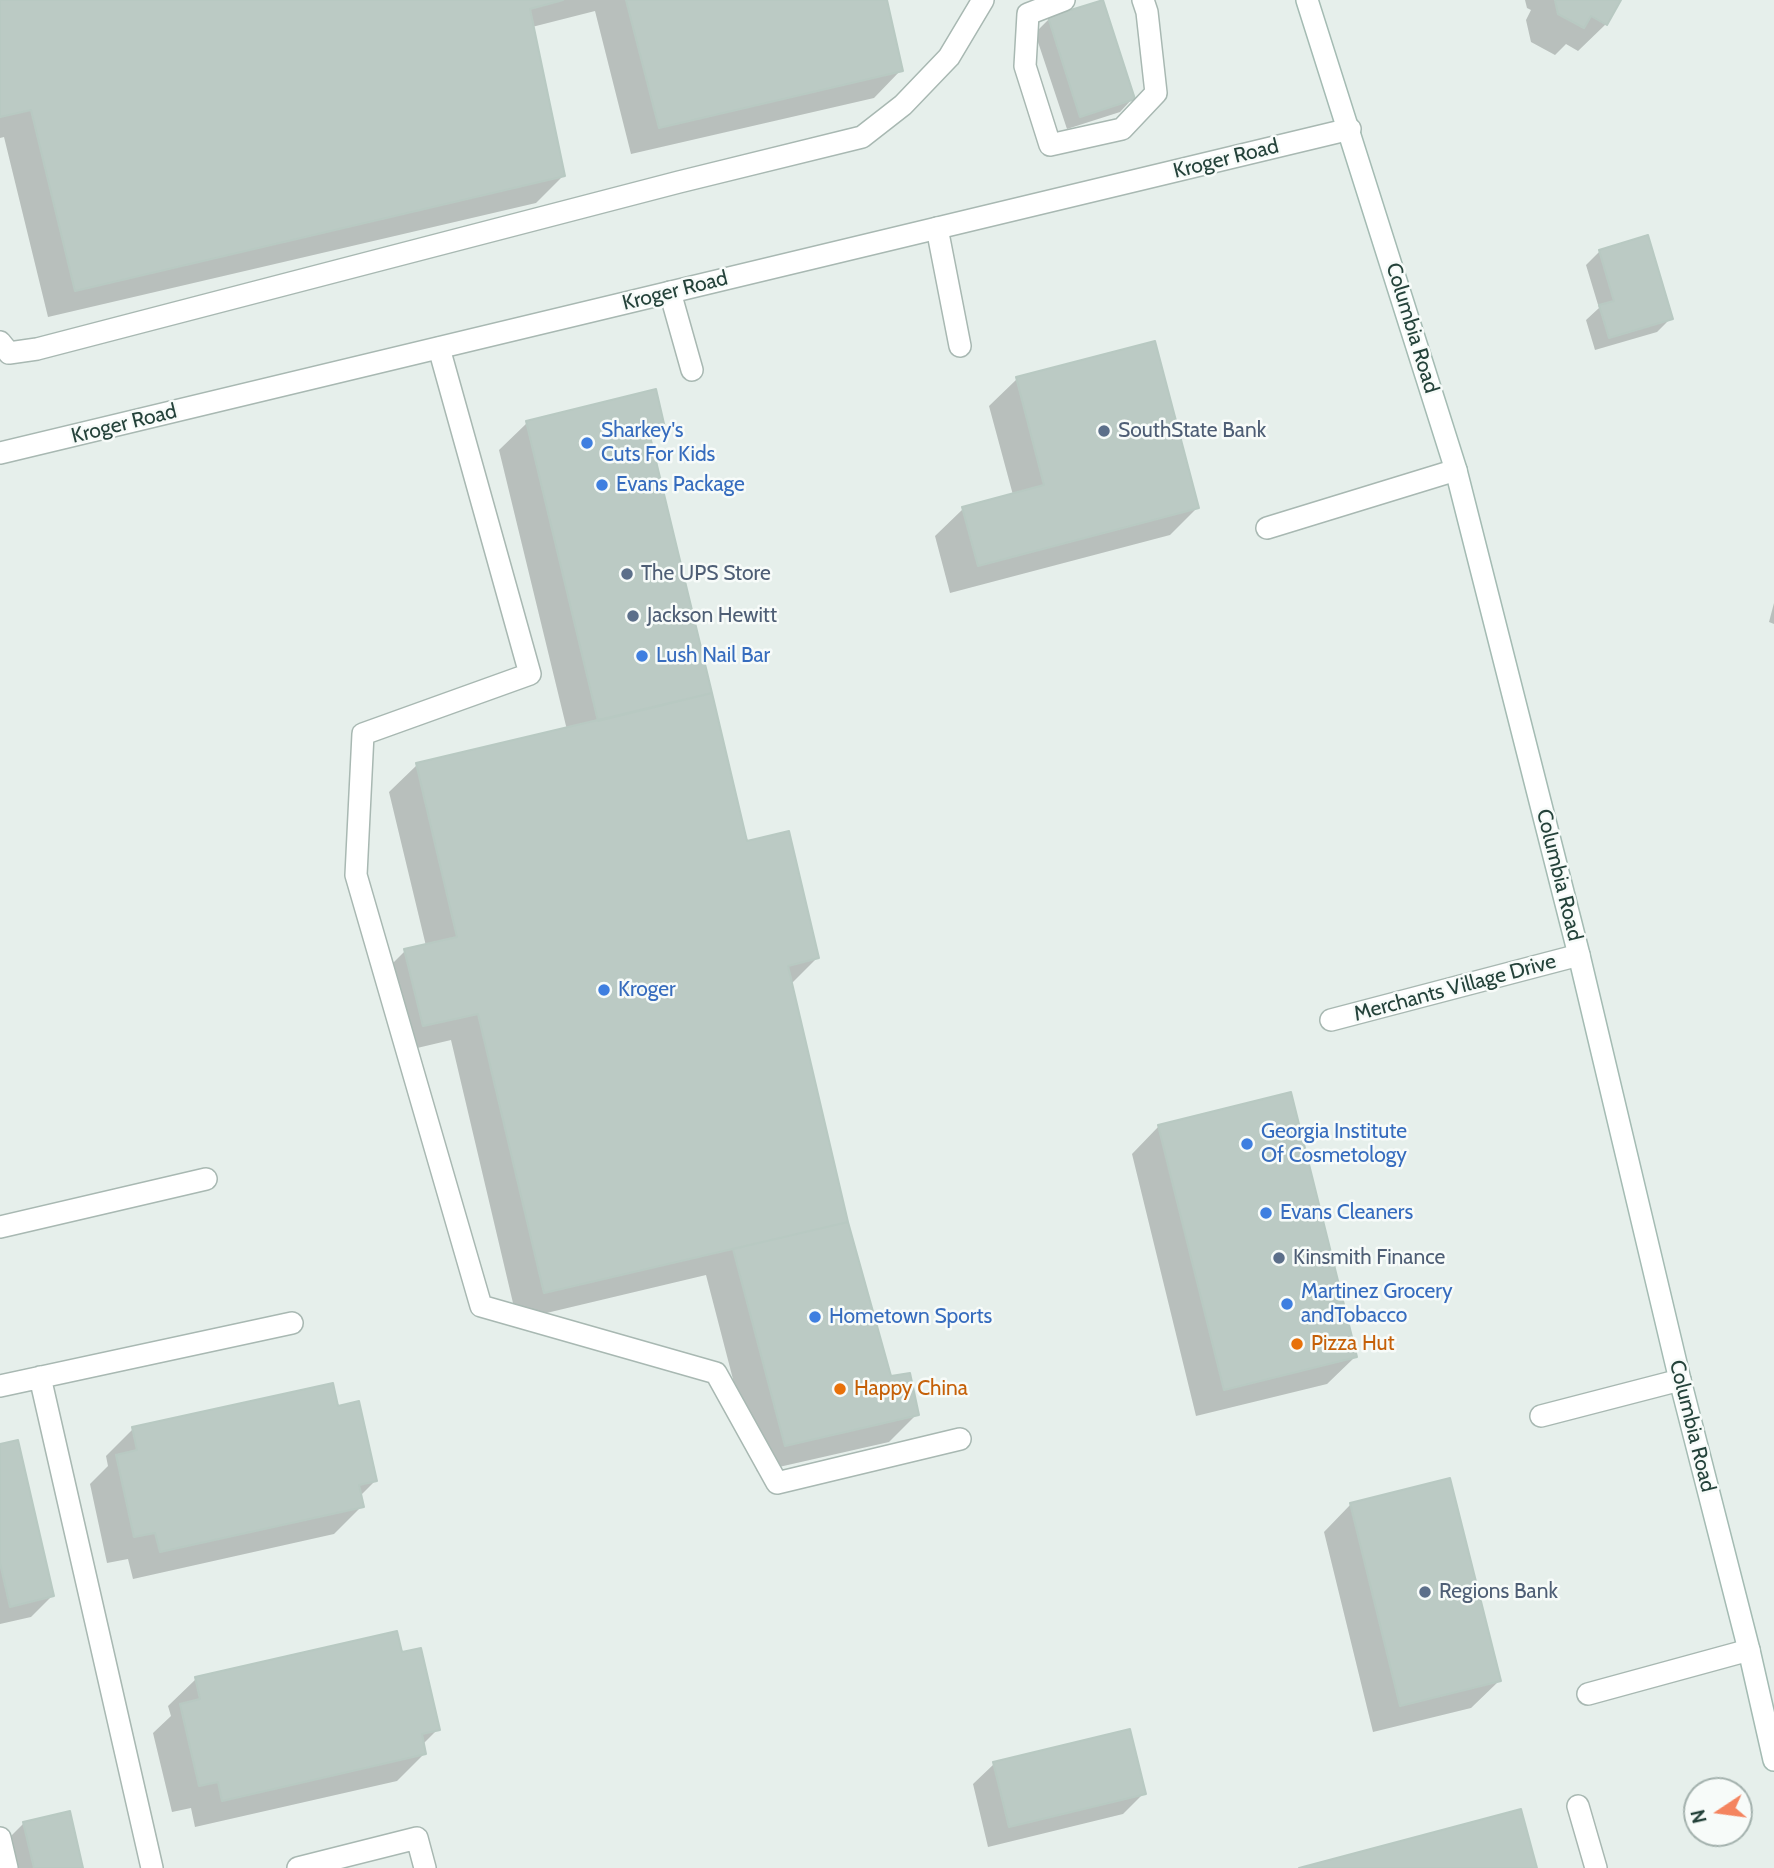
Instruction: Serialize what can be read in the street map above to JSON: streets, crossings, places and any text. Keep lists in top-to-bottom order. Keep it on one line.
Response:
{"streets":{"main road":["Kroger Road","Columbia Road","Merchants Village Drive"]},"crossings":[["Kroger Road","Columbia Road"],["Columbia Road","Merchants Village Drive"]],"places":["SouthState Bank","Sharkey's Cuts For Kids","Evans Package","The UPS Store","Jackson Hewitt","Lush Nail Bar","Kroger","Georgia Institute Of Cosmetology","Evans Cleaners","Kinsmith Finance","Martinez Grocery andTobacco","Hometown Sports","Pizza Hut","Happy China","Regions Bank"],"north":"left"}
